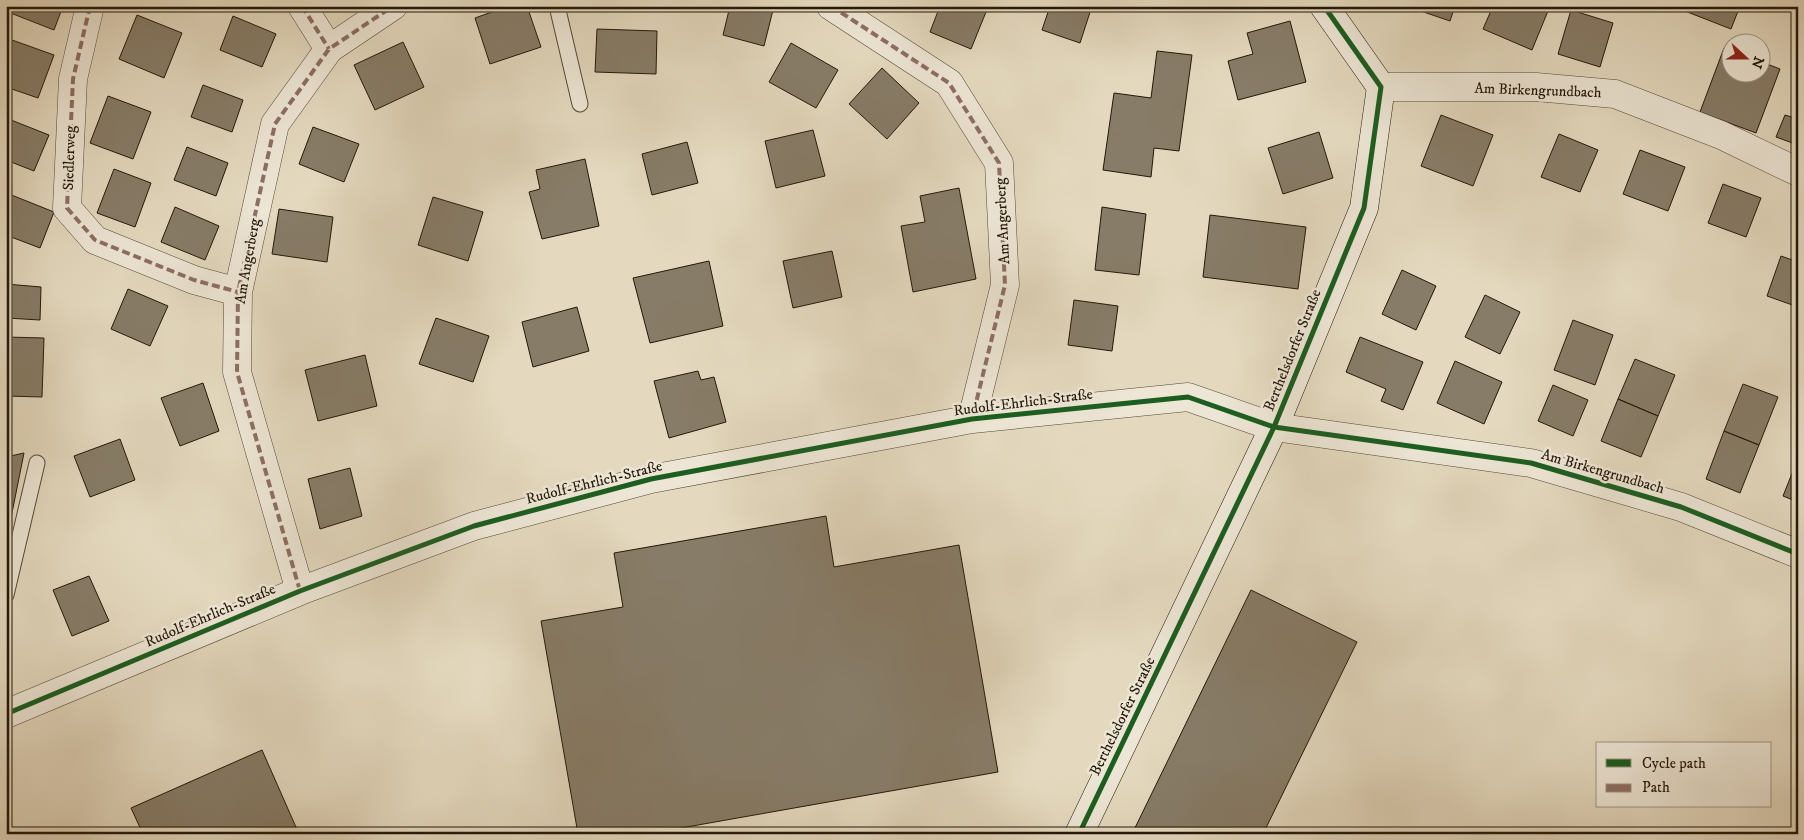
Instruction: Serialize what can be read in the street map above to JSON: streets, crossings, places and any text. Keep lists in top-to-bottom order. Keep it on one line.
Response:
{"streets":{"street":["Am Birkengrundbach","Siedlerweg","Am Angerberg","Berthelsdorfer Straße","Rudolf-Ehrlich-Straße"]},"crossings":[["Am Birkengrundbach","Berthelsdorfer Straße"],["Am Birkengrundbach","Rudolf-Ehrlich-Straße"],["Siedlerweg","Am Angerberg"],["Am Angerberg","Rudolf-Ehrlich-Straße"],["Berthelsdorfer Straße","Rudolf-Ehrlich-Straße"]],"legend":["Cycle path","Path"],"north":"right"}
